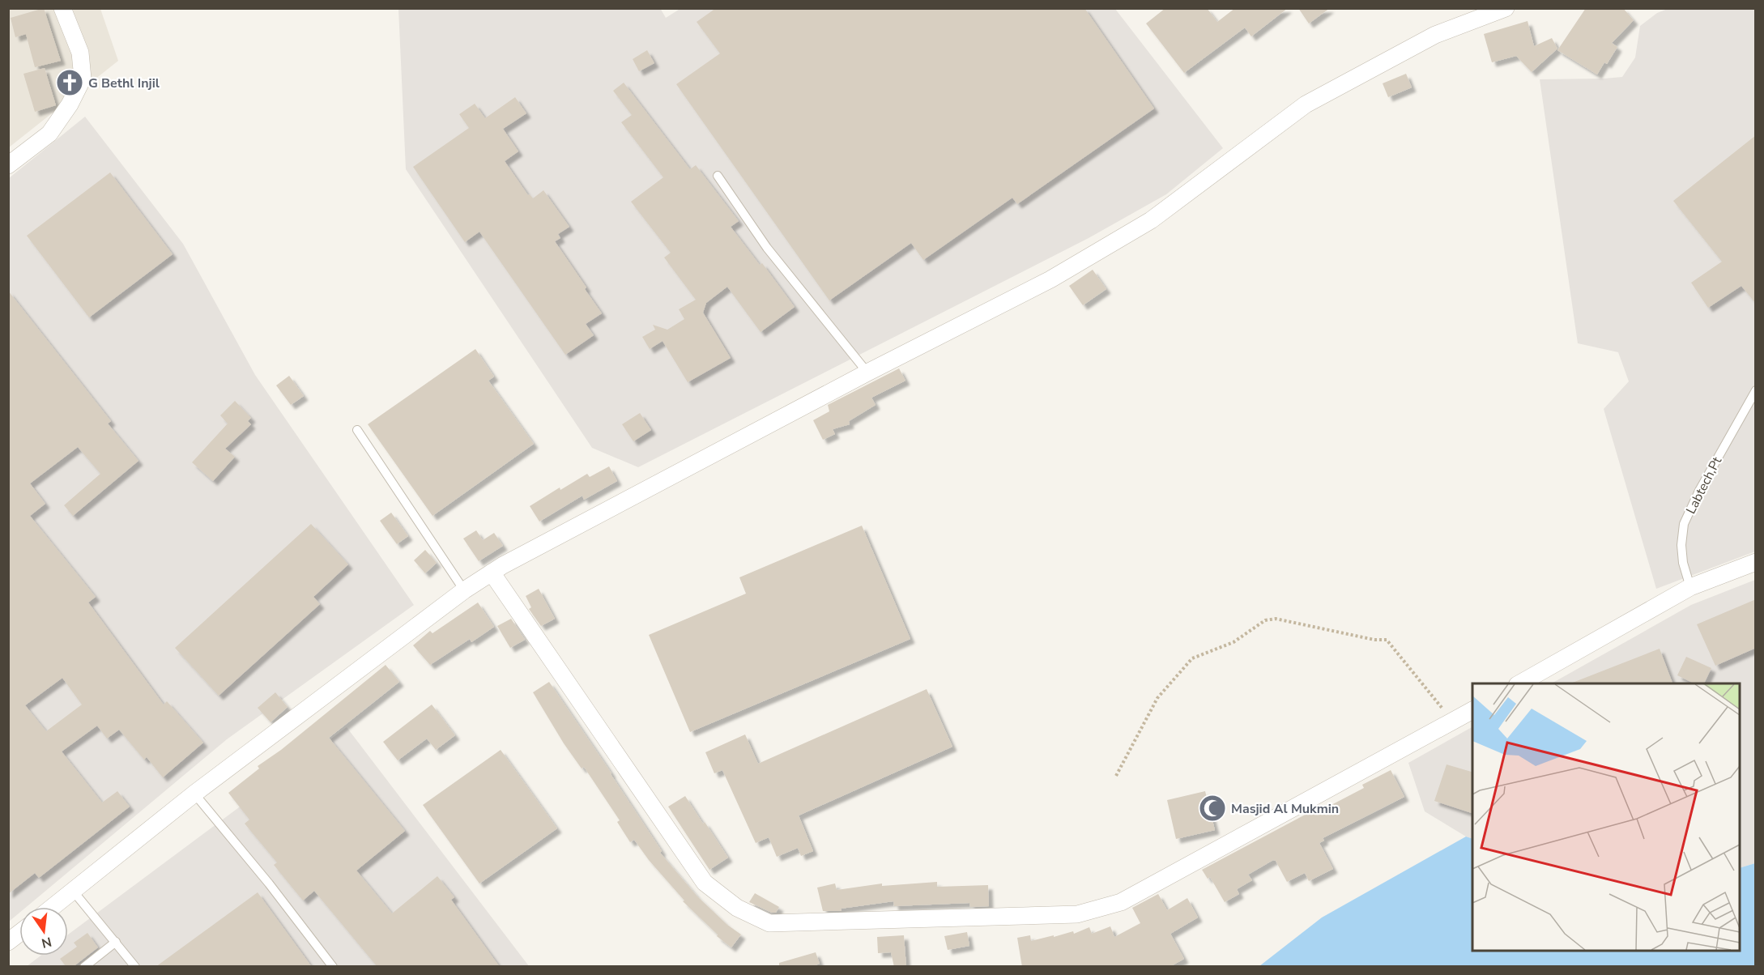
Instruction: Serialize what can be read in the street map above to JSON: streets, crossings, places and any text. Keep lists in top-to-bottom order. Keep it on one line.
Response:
{"streets":{"lane":["Labtech,Pt"]},"places":{"church":["G Bethl Injil"],"mosque":["Masjid Al Mukmin"]},"north":"bottom"}
